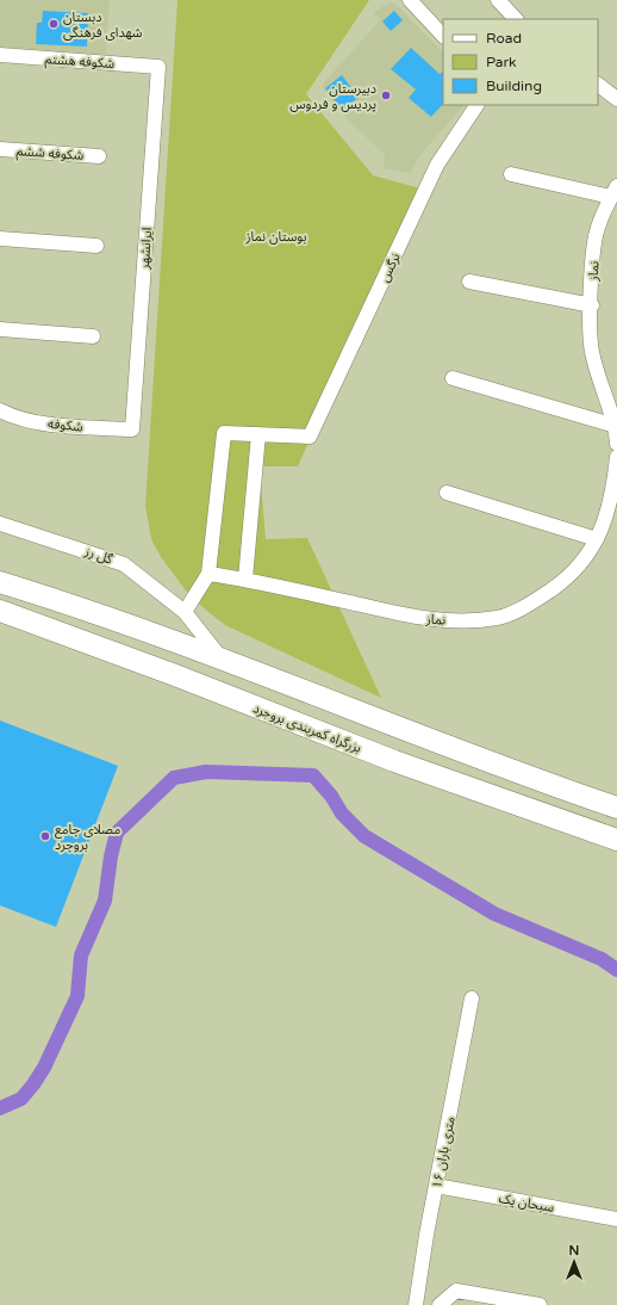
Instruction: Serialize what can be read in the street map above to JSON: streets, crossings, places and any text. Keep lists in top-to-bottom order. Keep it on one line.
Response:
{"streets":{"highway":["بزرگراه کمربندی بروجرد"],"street":["شکوفه هشتم","شکوفه ششم","ایرانشهر","نرگس","نماز","شکوفه","گل رز","۱۶ متری باران","سبحان یک"]},"crossings":[["شکوفه هشتم","ایرانشهر"],["ایرانشهر","شکوفه"],["۱۶ متری باران","سبحان یک"]],"parks":["بوستان نماز"],"places":["دبستان شهدای فرهنگی","دبیرستان پردیس و فردوس","مصلای جامع بروجرد"],"legend":["Road","Park","Building"],"north":"top"}
